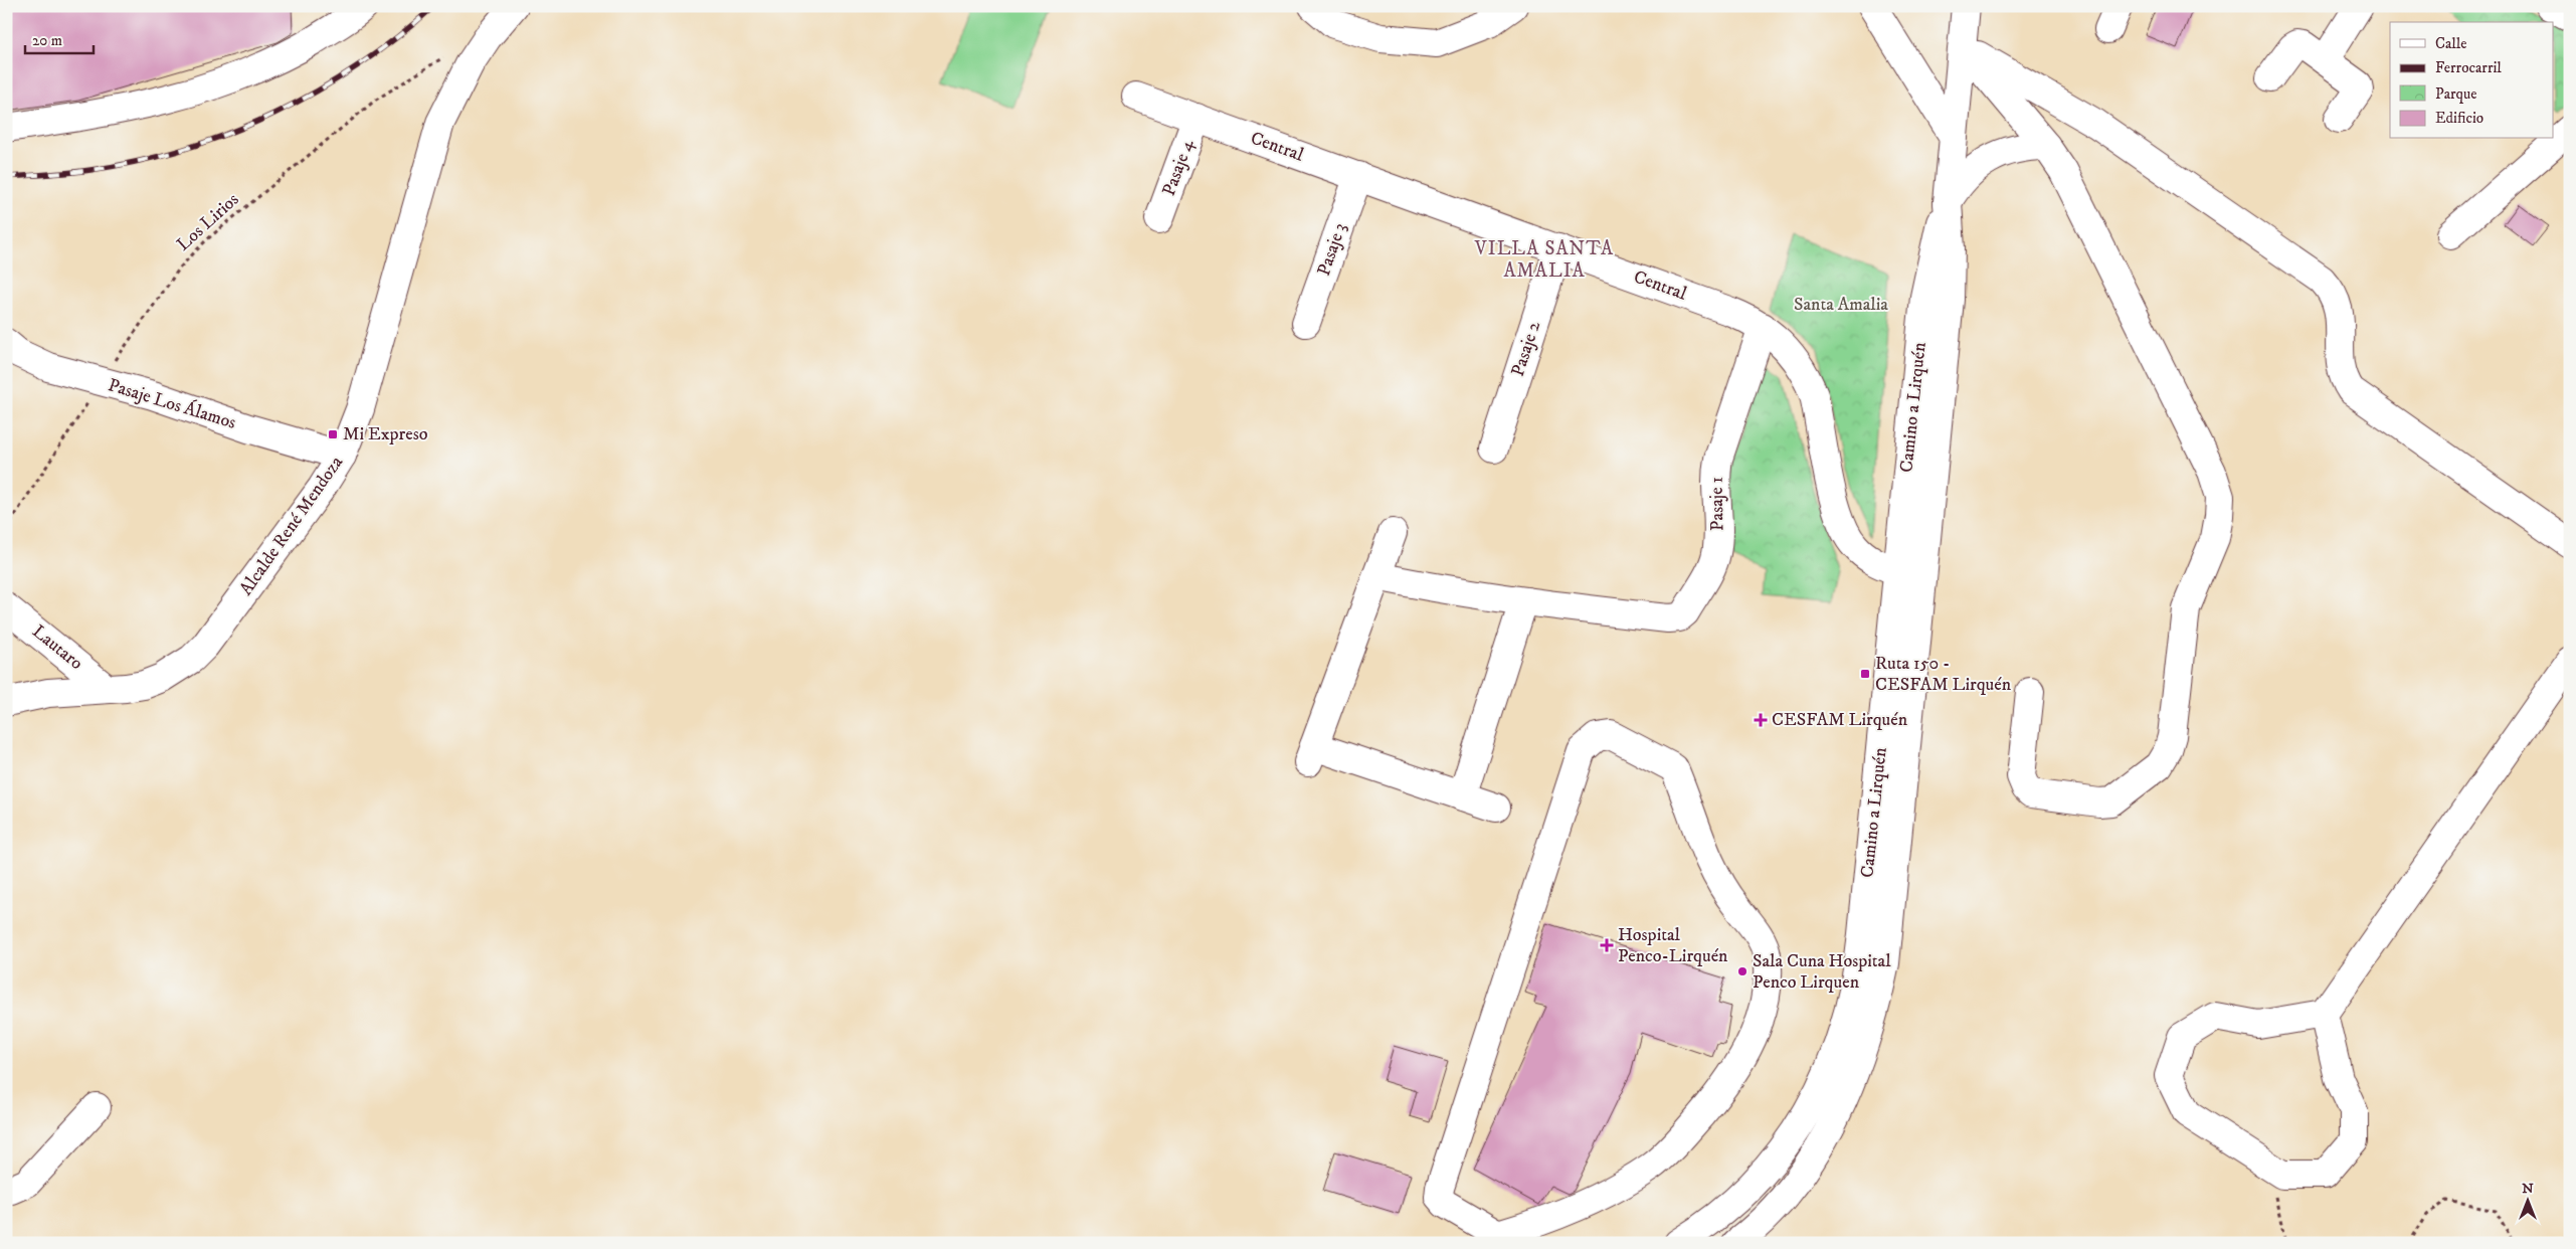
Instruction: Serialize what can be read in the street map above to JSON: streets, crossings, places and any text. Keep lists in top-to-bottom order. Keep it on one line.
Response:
{"streets":{"street":["Central","Pasaje 4","Pasaje 3","Pasaje 2","Pasaje Los Álamos","Camino a Lirquén","Pasaje 1","Alcalde René Mendoza","Lautaro"],"path":["Los Lirios"]},"crossings":[["Central","Pasaje 4"],["Central","Pasaje 3"],["Central","Pasaje 2"],["Central","Camino a Lirquén"],["Central","Pasaje 1"],["Los Lirios","Pasaje Los Álamos"],["Pasaje Los Álamos","Alcalde René Mendoza"],["Alcalde René Mendoza","Lautaro"]],"districts":["VILLA SANTA AMALIA"],"parks":["Santa Amalia"],"places":{"transit":["Mi Expreso","Ruta 150 - CESFAM Lirquén"],"health":["CESFAM Lirquén","Hospital Penco-Lirquén"],"other":["Sala Cuna Hospital Penco Lirquen"]},"legend":["Calle","Ferrocarril","Parque","Edificio"],"scale_bar":"20 m","north":"top"}
